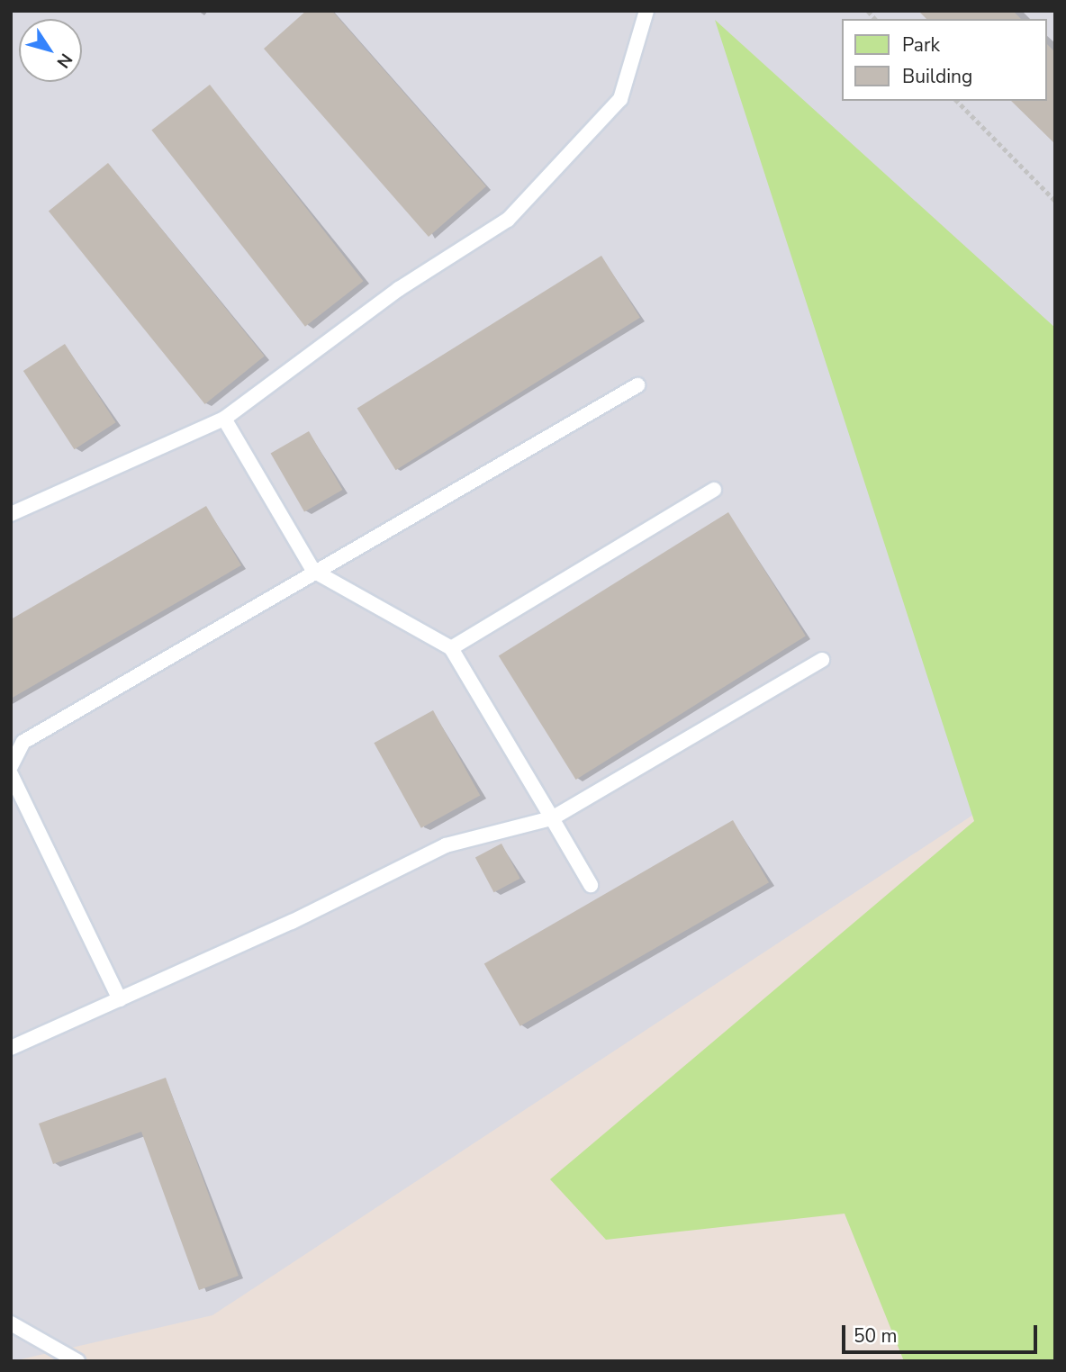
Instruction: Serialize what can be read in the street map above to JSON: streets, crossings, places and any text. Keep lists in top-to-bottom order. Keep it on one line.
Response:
{"legend":["Park","Building"],"scale_bar":"50 m","north":"bottom right"}
